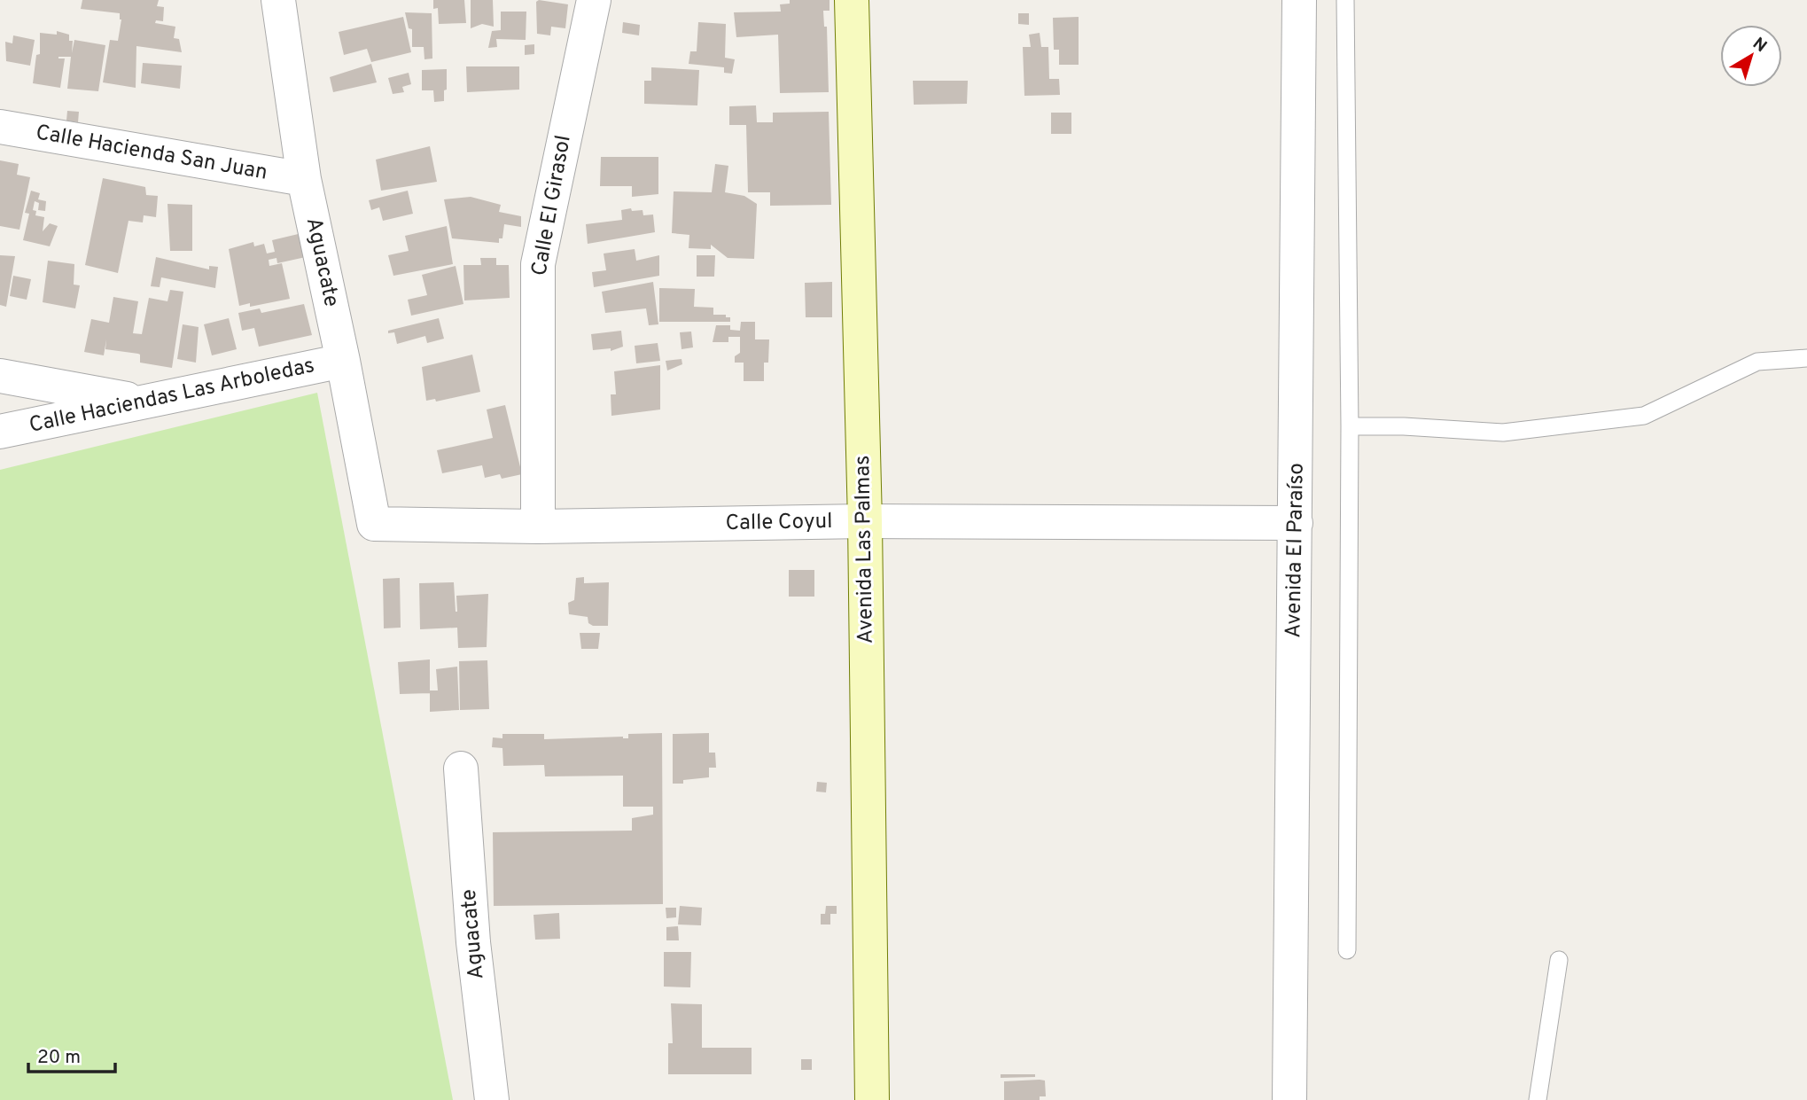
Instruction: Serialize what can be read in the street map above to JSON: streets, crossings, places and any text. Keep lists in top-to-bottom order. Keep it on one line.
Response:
{"streets":{"street":["Calle Hacienda San Juan","Calle El Girasol","Aguacate","Calle Haciendas Las Arboledas","Calle Coyul","Avenida Las Palmas","Avenida El Paraíso"]},"crossings":[["Calle Hacienda San Juan","Aguacate"],["Calle El Girasol","Calle Coyul"],["Aguacate","Calle Haciendas Las Arboledas"],["Aguacate","Calle Coyul"],["Calle Coyul","Avenida Las Palmas"],["Calle Coyul","Avenida El Paraíso"]],"scale_bar":"20 m","north":"top right"}
